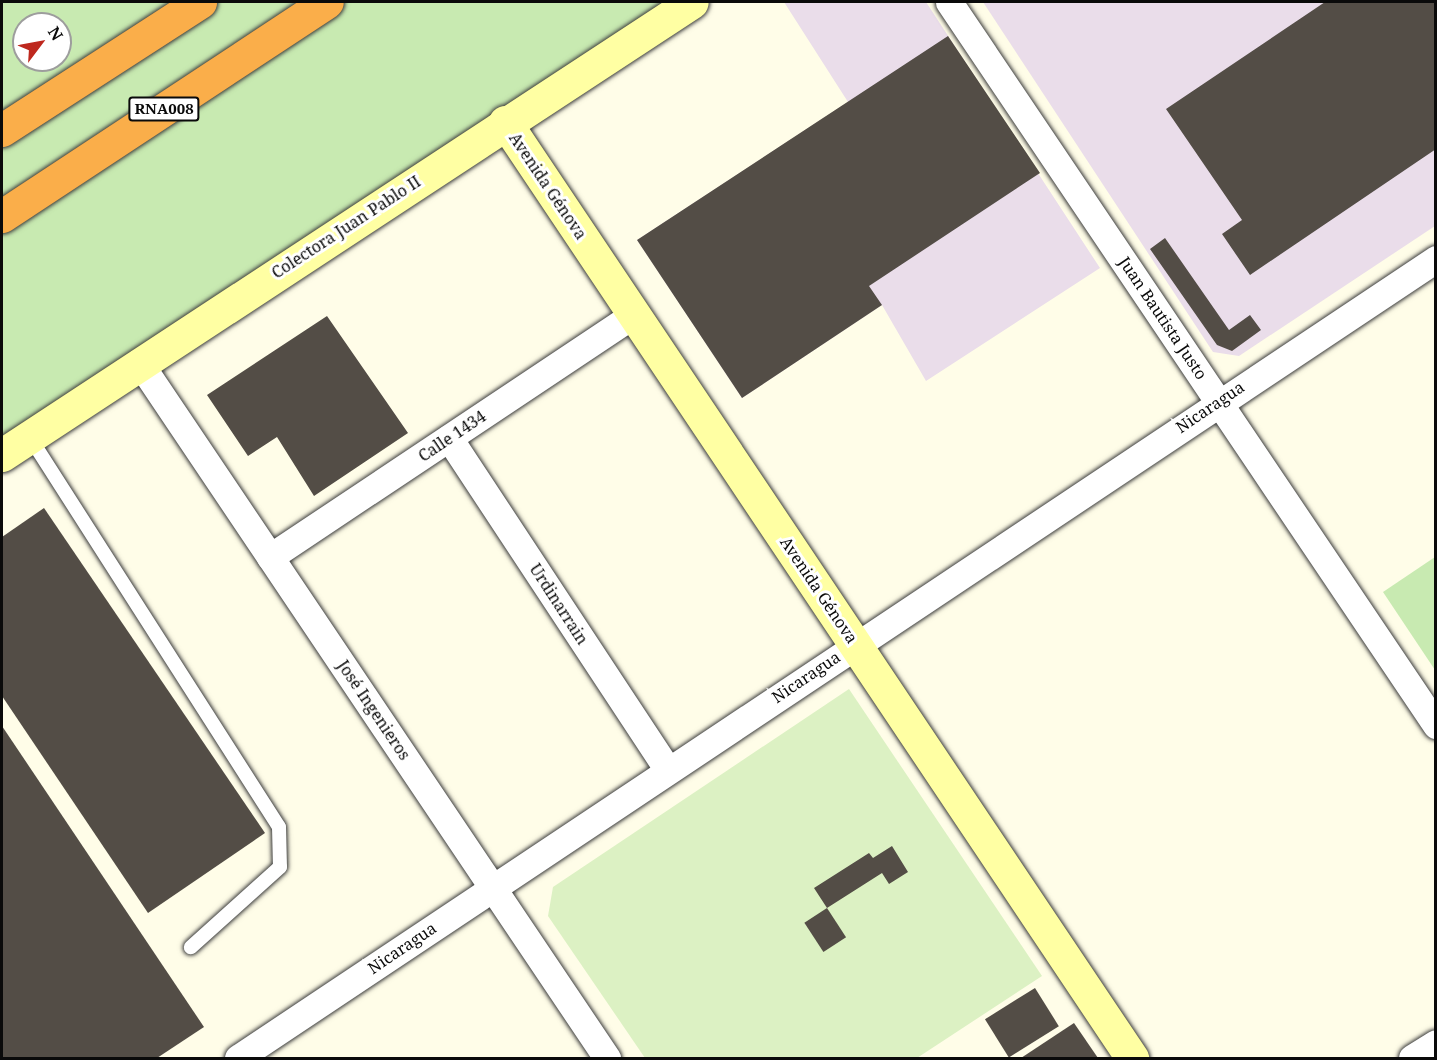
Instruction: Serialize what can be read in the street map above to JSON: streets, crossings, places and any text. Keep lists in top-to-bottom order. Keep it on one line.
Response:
{"streets":{"highway":["RNA008"],"street":["Avenida Génova","Colectora Juan Pablo II","Juan Bautista Justo","Nicaragua","Calle 1434","Urdinarrain","José Ingenieros"]},"crossings":[["Avenida Génova","Colectora Juan Pablo II"],["Avenida Génova","Nicaragua"],["Avenida Génova","Calle 1434"],["Colectora Juan Pablo II","José Ingenieros"],["Juan Bautista Justo","Nicaragua"],["Nicaragua","Urdinarrain"],["Nicaragua","José Ingenieros"],["Calle 1434","Urdinarrain"],["Calle 1434","José Ingenieros"]],"north":"top right"}
